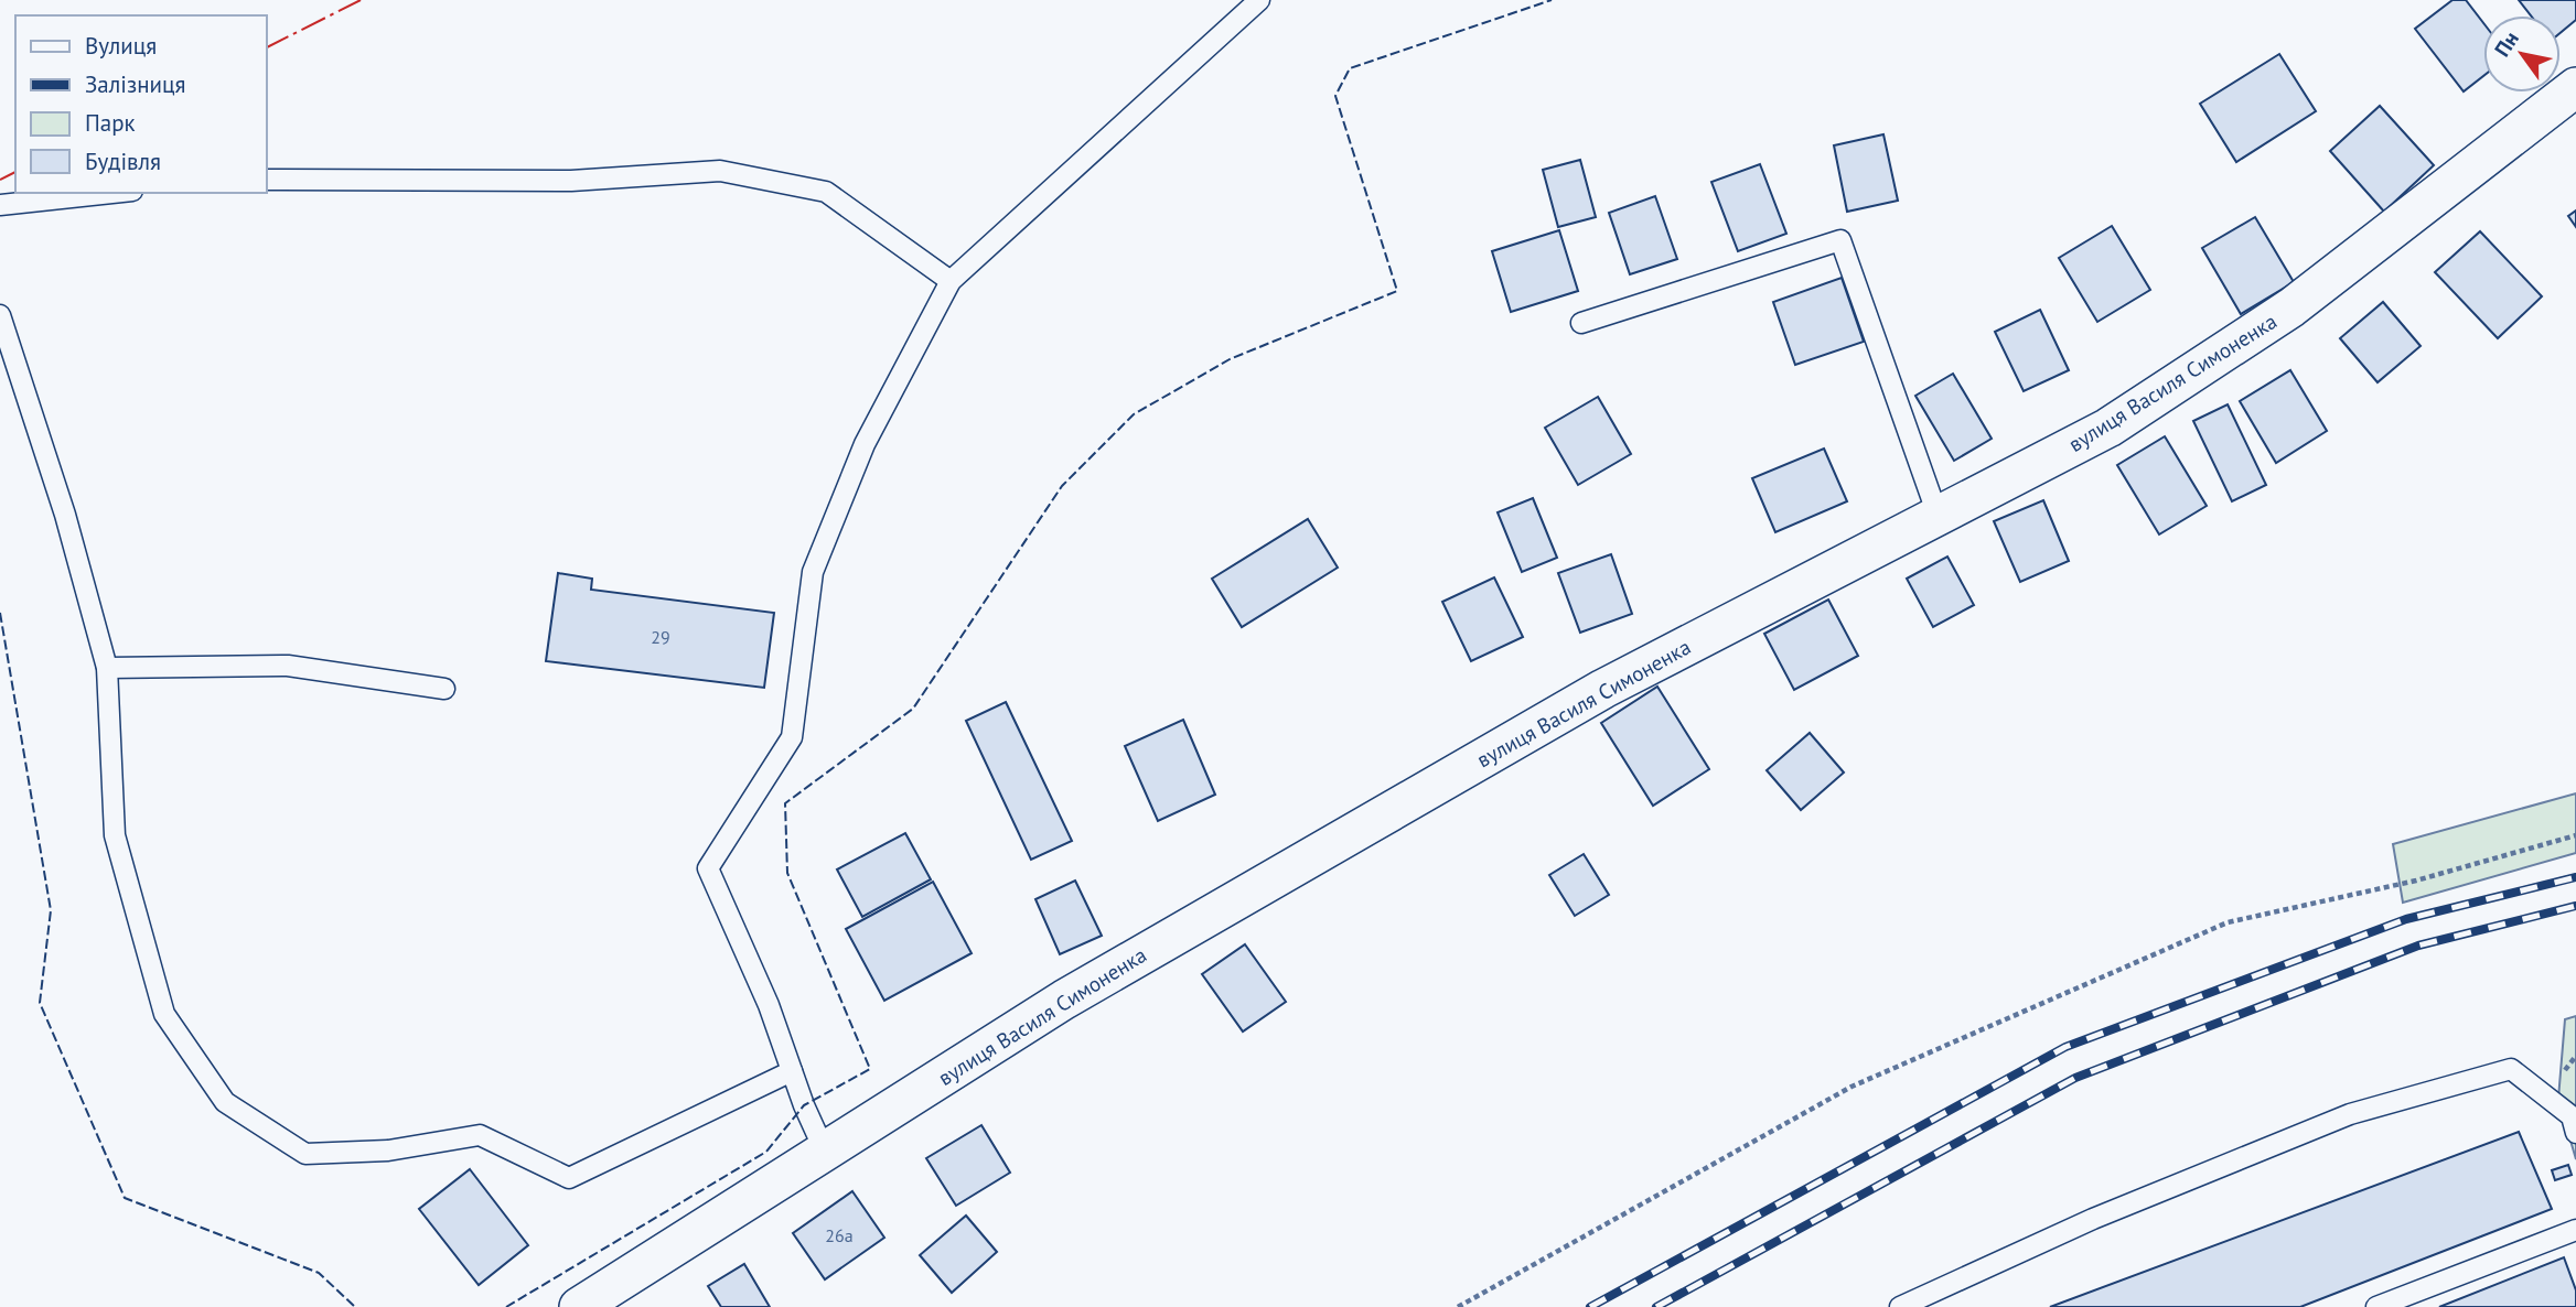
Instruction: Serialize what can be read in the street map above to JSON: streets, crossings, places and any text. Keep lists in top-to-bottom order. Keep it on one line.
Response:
{"streets":{"street":["вулиця Василя Симоненка"]},"house_numbers":["29","26а"],"legend":["Вулиця","Залізниця","Парк","Будівля"],"north":"top left"}
